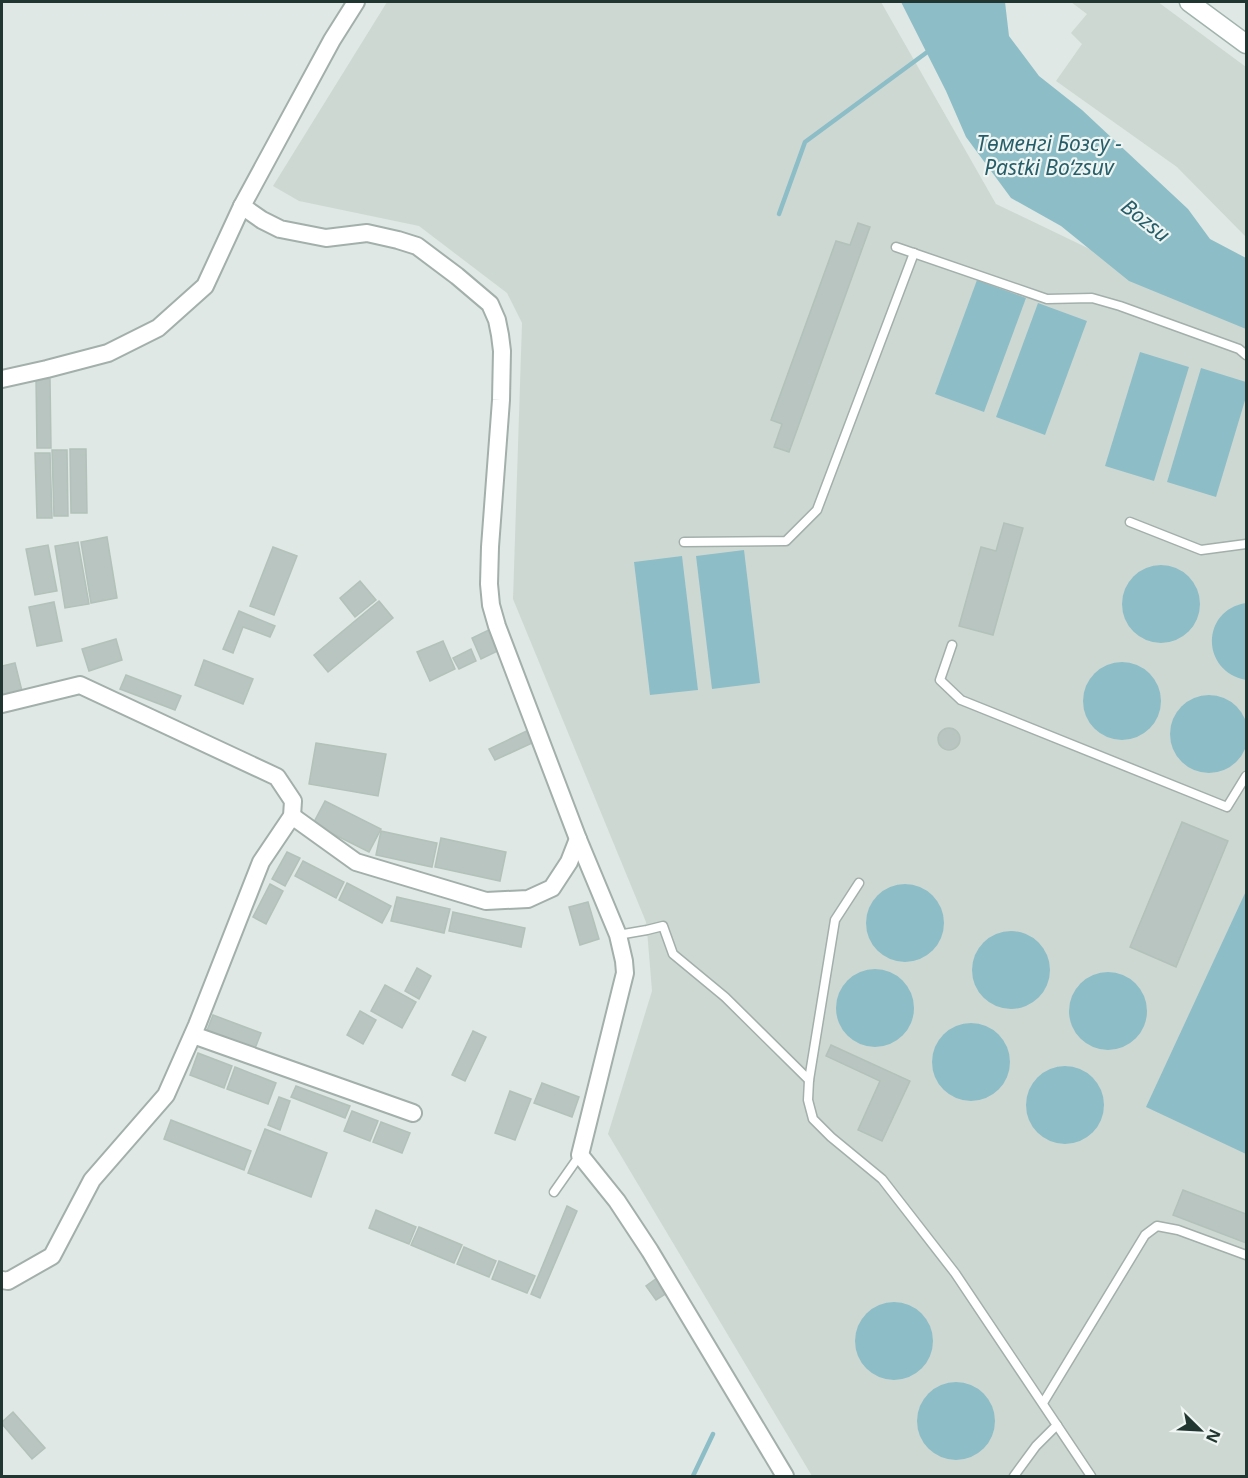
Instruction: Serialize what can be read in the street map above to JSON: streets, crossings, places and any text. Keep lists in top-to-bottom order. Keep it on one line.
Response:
{"water":["Төменгі Бозсу - Pastki Boʻzsuv","Bozsu"],"north":"bottom right"}
